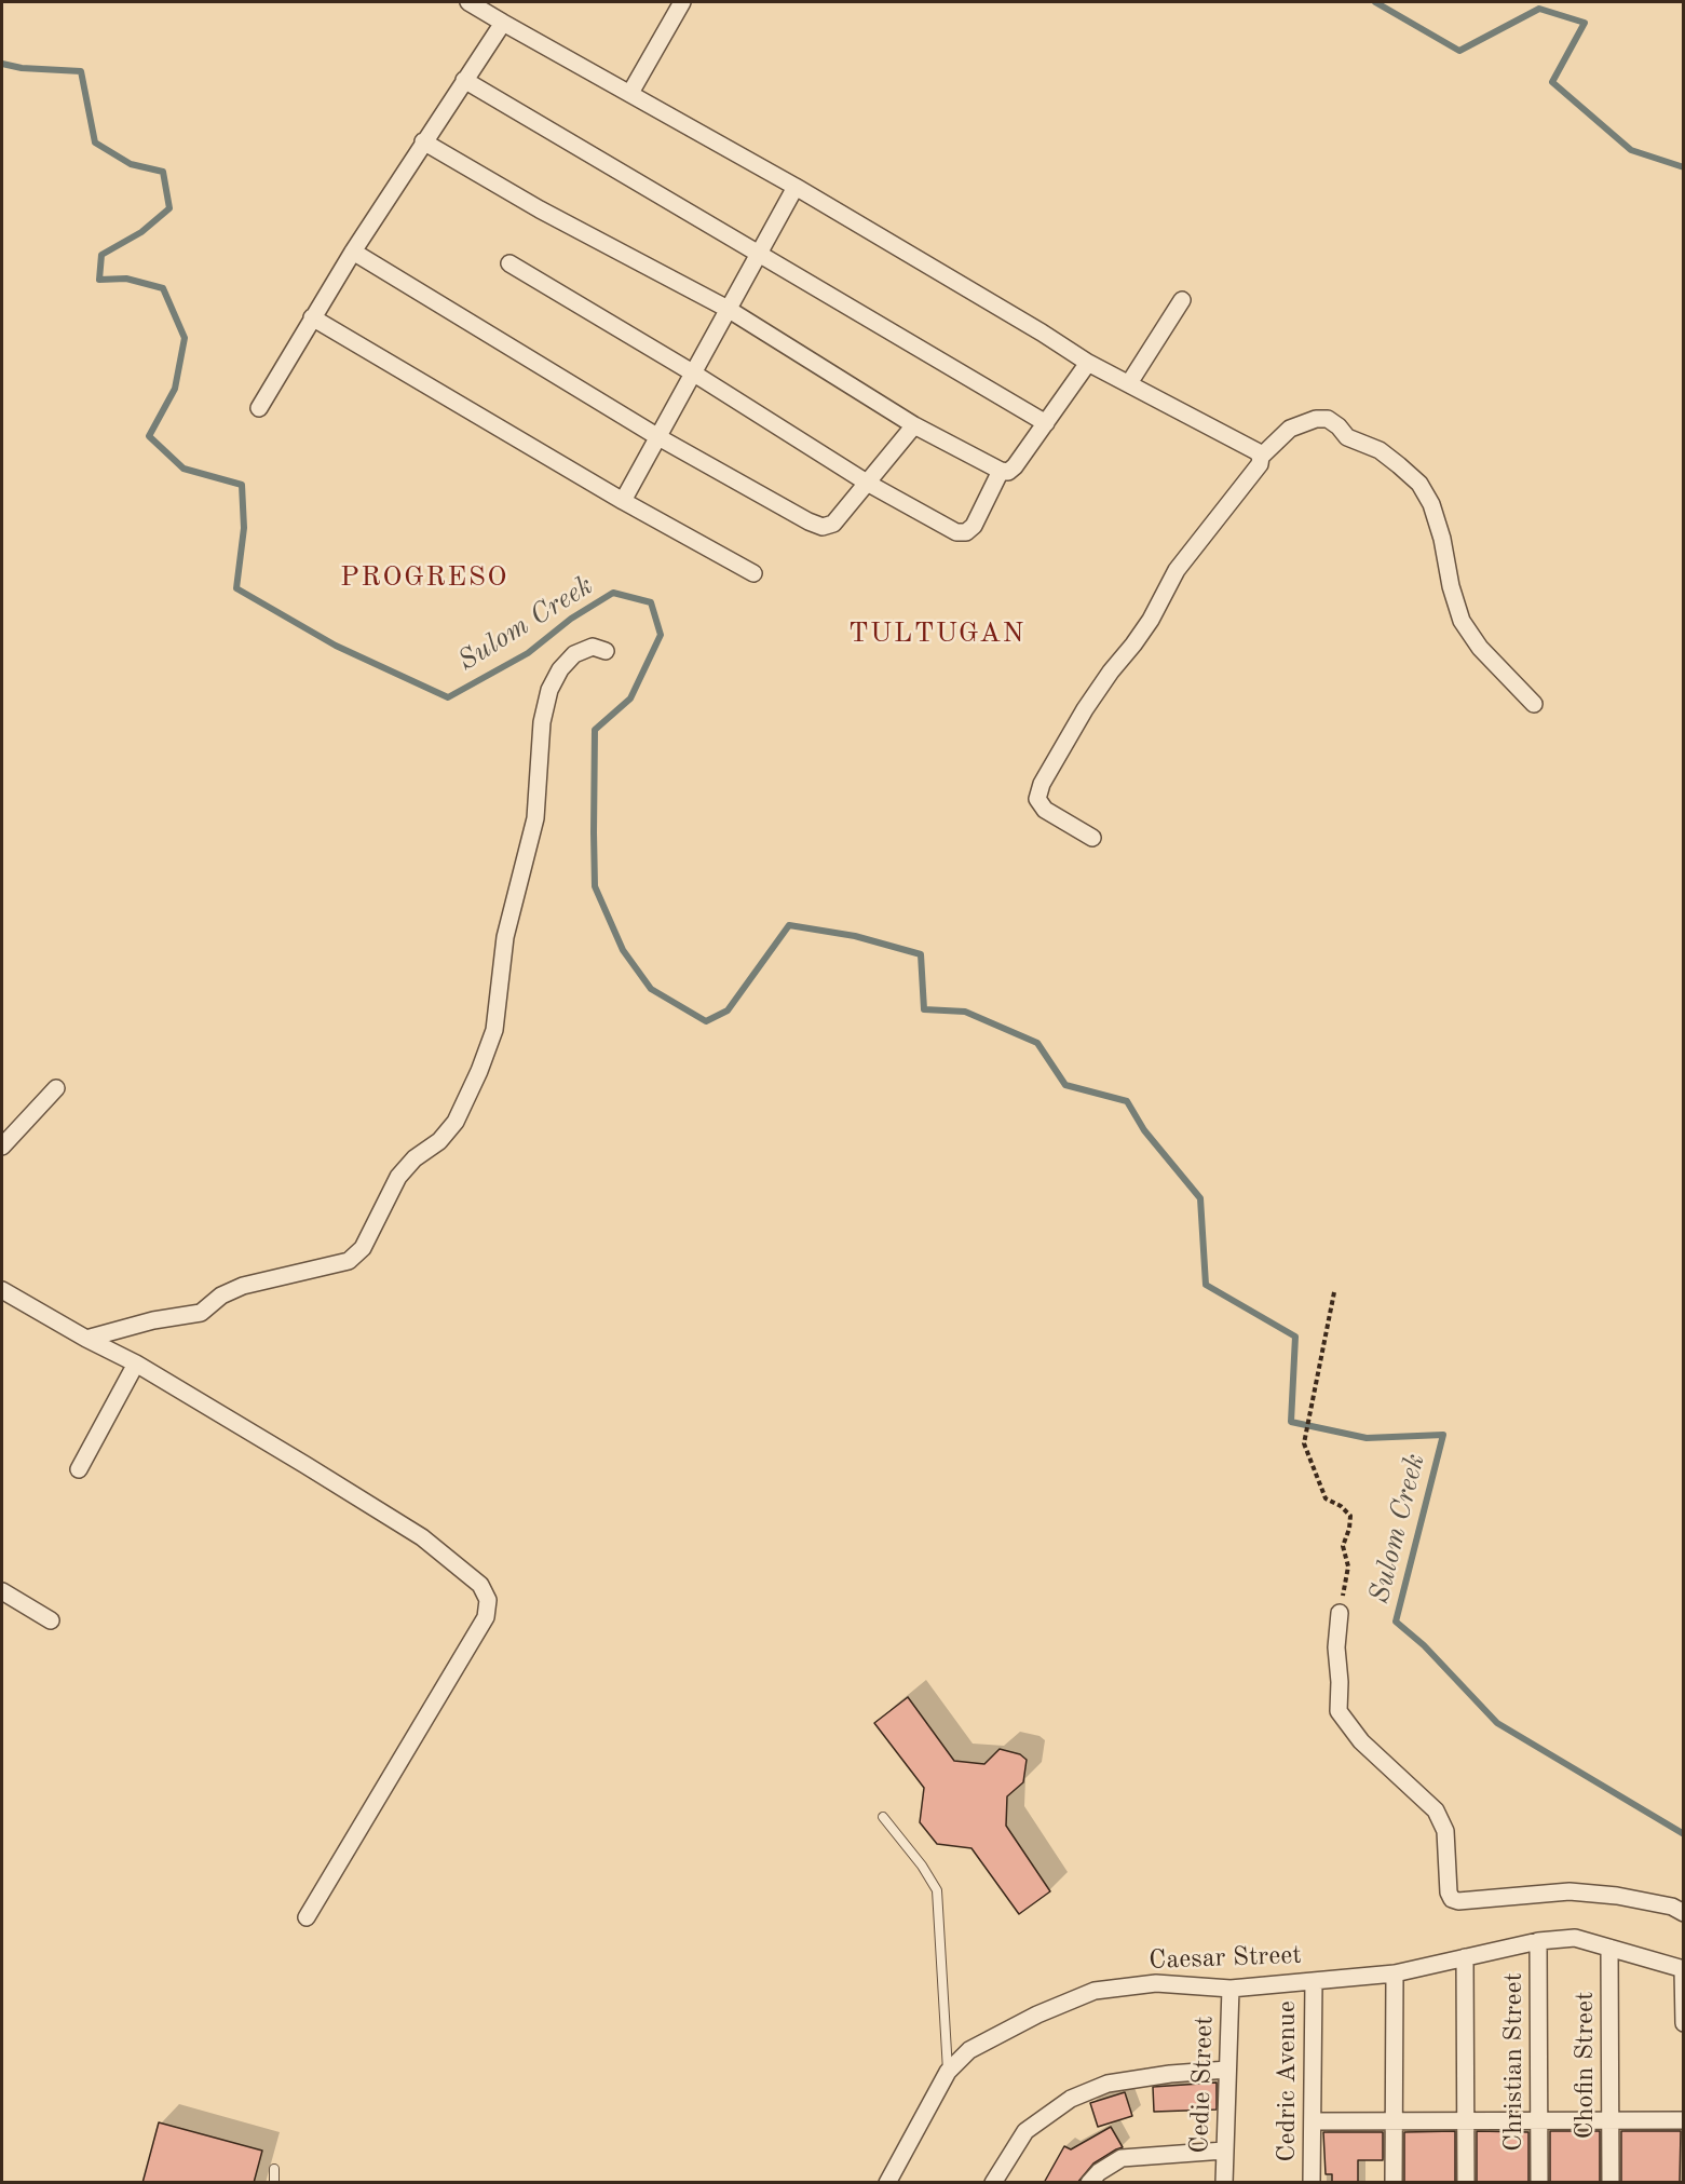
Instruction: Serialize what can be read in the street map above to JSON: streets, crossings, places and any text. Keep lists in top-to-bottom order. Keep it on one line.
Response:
{"streets":{"street":["Caesar Street","Christian Street","Chofin Street","Cedric Avenue","Cedie Street"]},"crossings":[["Caesar Street","Christian Street"],["Caesar Street","Chofin Street"],["Caesar Street","Cedric Avenue"],["Caesar Street","Cedie Street"]],"districts":["PROGRESO","TULTUGAN"],"water":["Sulom Creek"]}
